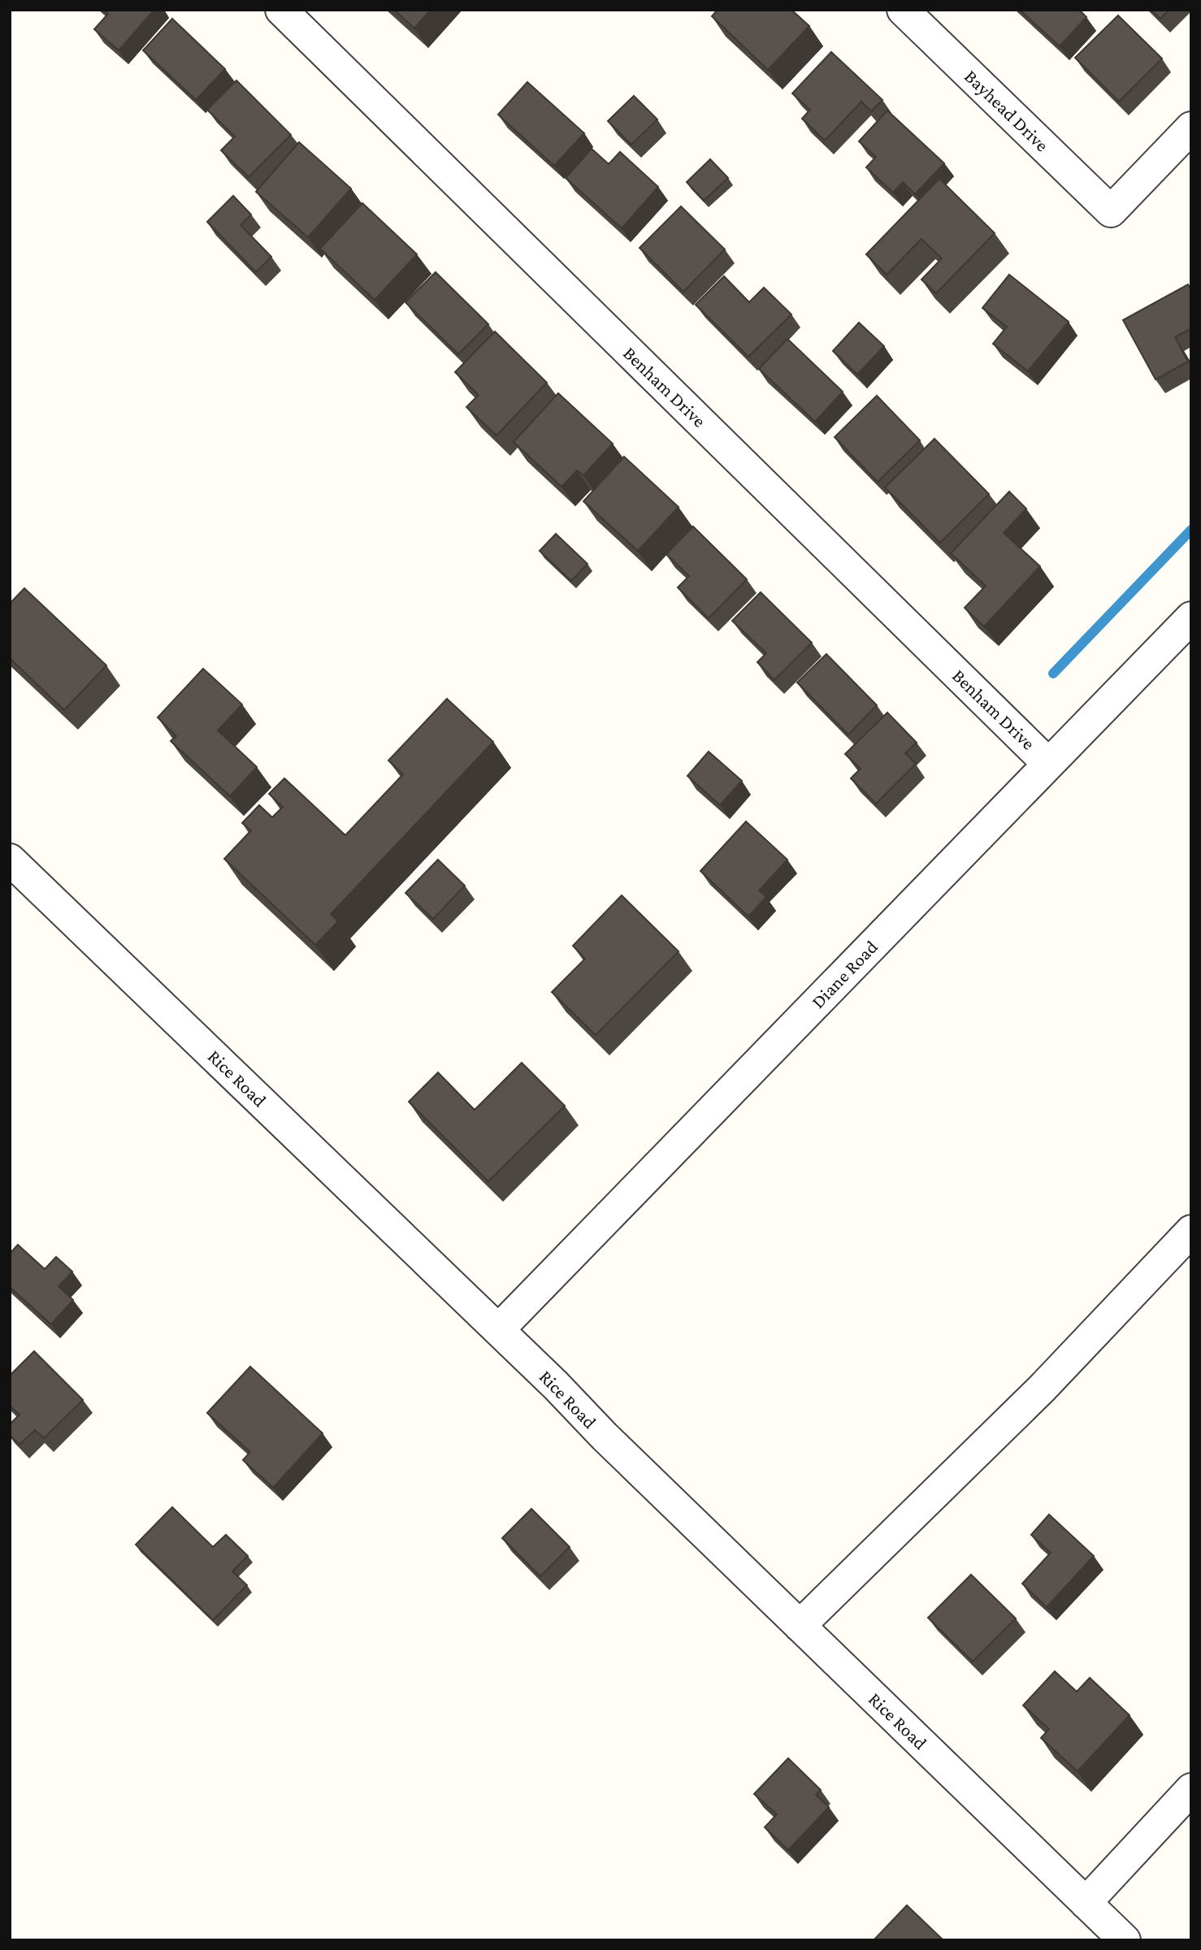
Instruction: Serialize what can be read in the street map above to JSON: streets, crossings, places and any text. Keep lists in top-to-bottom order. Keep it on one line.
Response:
{"streets":{"street":["Bayhead Drive","Benham Drive","Diane Road","Rice Road"]},"crossings":[["Benham Drive","Diane Road"],["Diane Road","Rice Road"]]}
